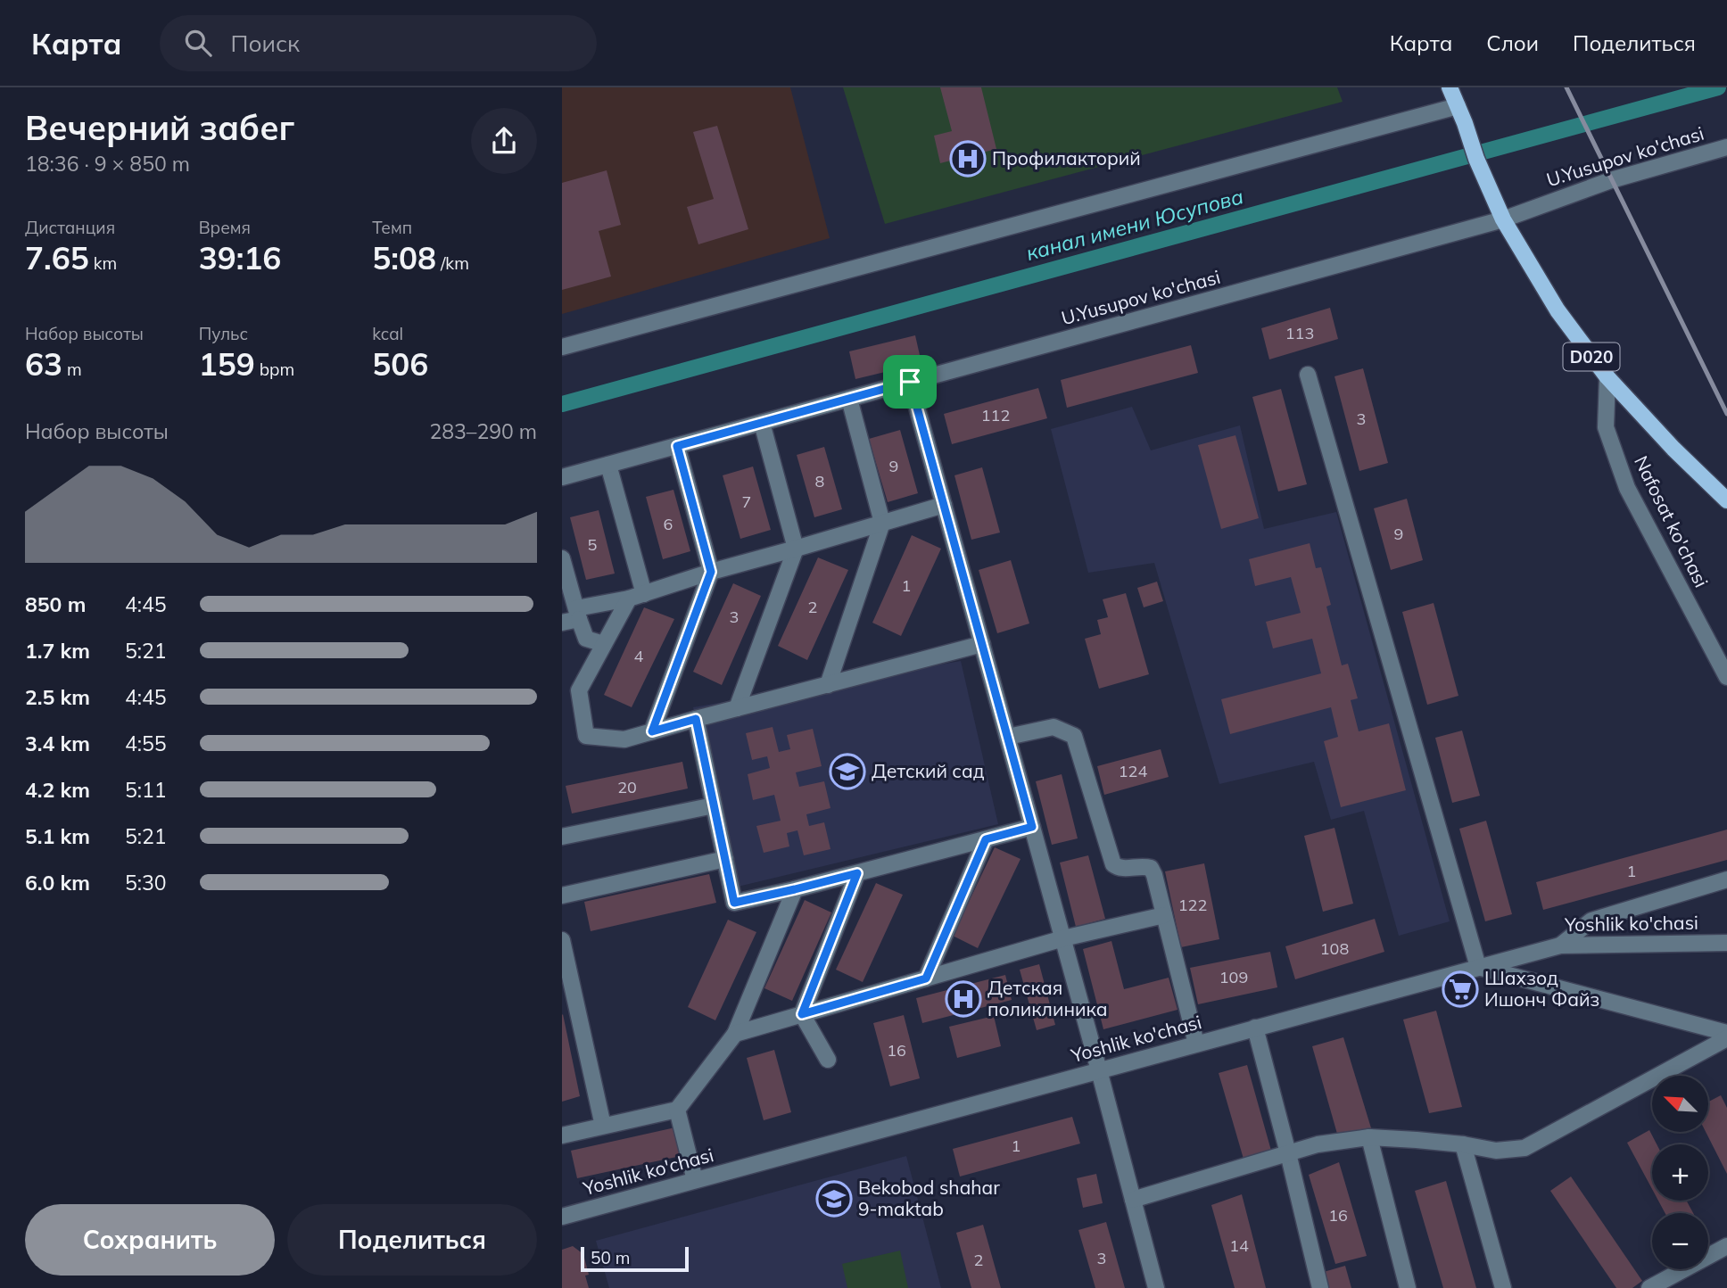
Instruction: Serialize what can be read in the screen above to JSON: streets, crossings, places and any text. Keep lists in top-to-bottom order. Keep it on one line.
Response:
{"streets":{"main road":["D020"],"street":["U.Yusupov ko'chasi","Nafosat ko'chasi","Yoshlik ko'chasi"]},"crossings":[["U.Yusupov ko'chasi","D020"],["D020","Nafosat ko'chasi"]],"water":["канал имени Юсупова"],"places":{"hospital":["Профилакторий","Детская поликлиника"],"school or university":["Детский сад","Bekobod shahar 9-maktab"],"supermarket":["Шахзод Ишонч Файз"]},"house_numbers":["113","112","3","9","8","7","6","9","5","1","2","3","4","124","20","1","122","108","109","16","1","16","14","3","2"],"scale_bar":"50 m","north":"top left","page":{"header":"Карта","search":"Поиск","nav":["Карта","Слои","Поделиться"],"heading":["Вечерний забег","18:36 · 9 × 850 m"],"stats":[["Дистанция","7.65 km"],["Время","39:16"],["Темп","5:08 /km"],["Набор высоты","63 m"],["Пульс","159 bpm"],["kcal","506"]],"chart":["Набор высоты","283–290 m"],"list":[{"name":"850 m","note":"4:45"},{"name":"1.7 km","note":"5:21"},{"name":"2.5 km","note":"4:45"},{"name":"3.4 km","note":"4:55"},{"name":"4.2 km","note":"5:11"},{"name":"5.1 km","note":"5:21"},{"name":"6.0 km","note":"5:30"}],"map_buttons":["+","−"],"buttons":["Сохранить","Поделиться"],"scale":"50 m"}}
